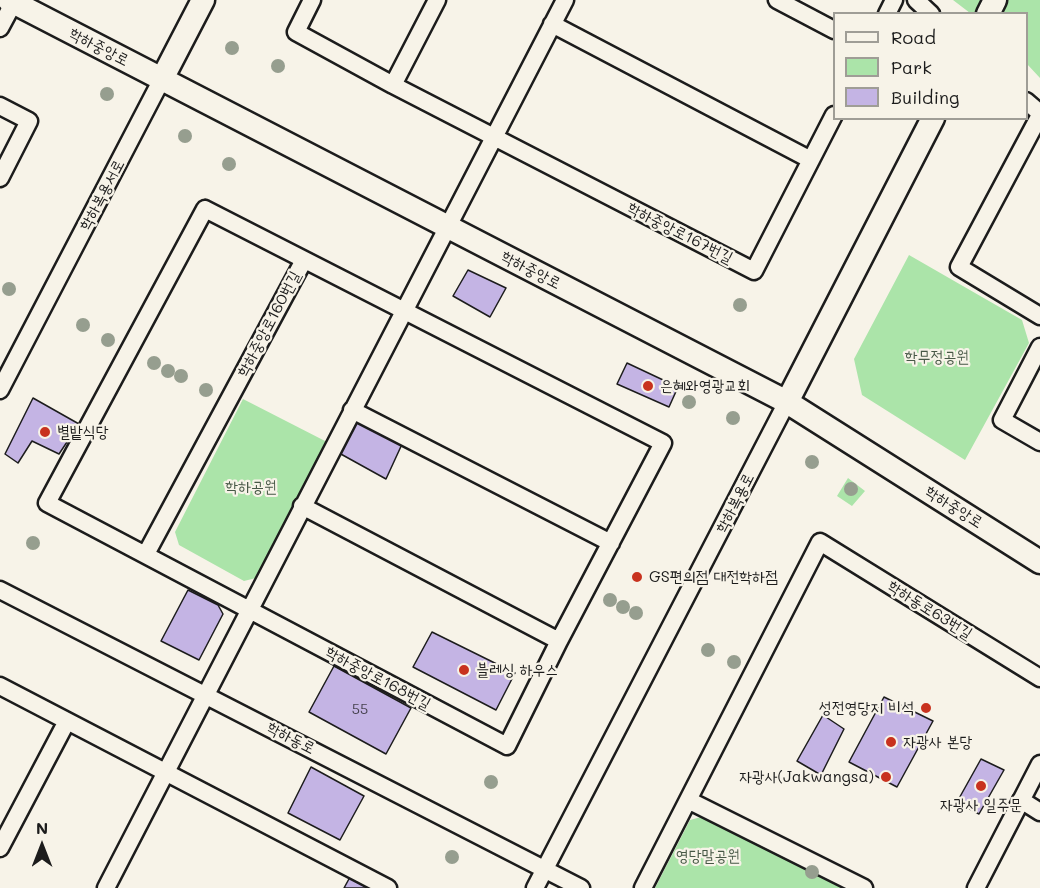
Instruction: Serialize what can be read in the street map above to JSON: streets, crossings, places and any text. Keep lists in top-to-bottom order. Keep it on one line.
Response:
{"streets":{"street":["학하중앙로","학하복용서로","학하중앙로167번길","학하중앙로160번길","학하복용로","학하동로63번길","학하중앙로168번길","학하동로"]},"crossings":[["학하중앙로","학하복용서로"],["학하중앙로","학하복용로"],["학하중앙로160번길","학하중앙로168번길"],["학하복용로","학하동로"]],"parks":["학무정공원","학하공원","영당말공원"],"places":["은혜와영광교회","별밭식당","GS편의점 대전학하점","블레싱 하우스","성전영당지 비석","자광사 본당","자광사(Jakwangsa)","자광사 일주문"],"house_numbers":["55"],"legend":["Road","Park","Building"],"north":"top"}
